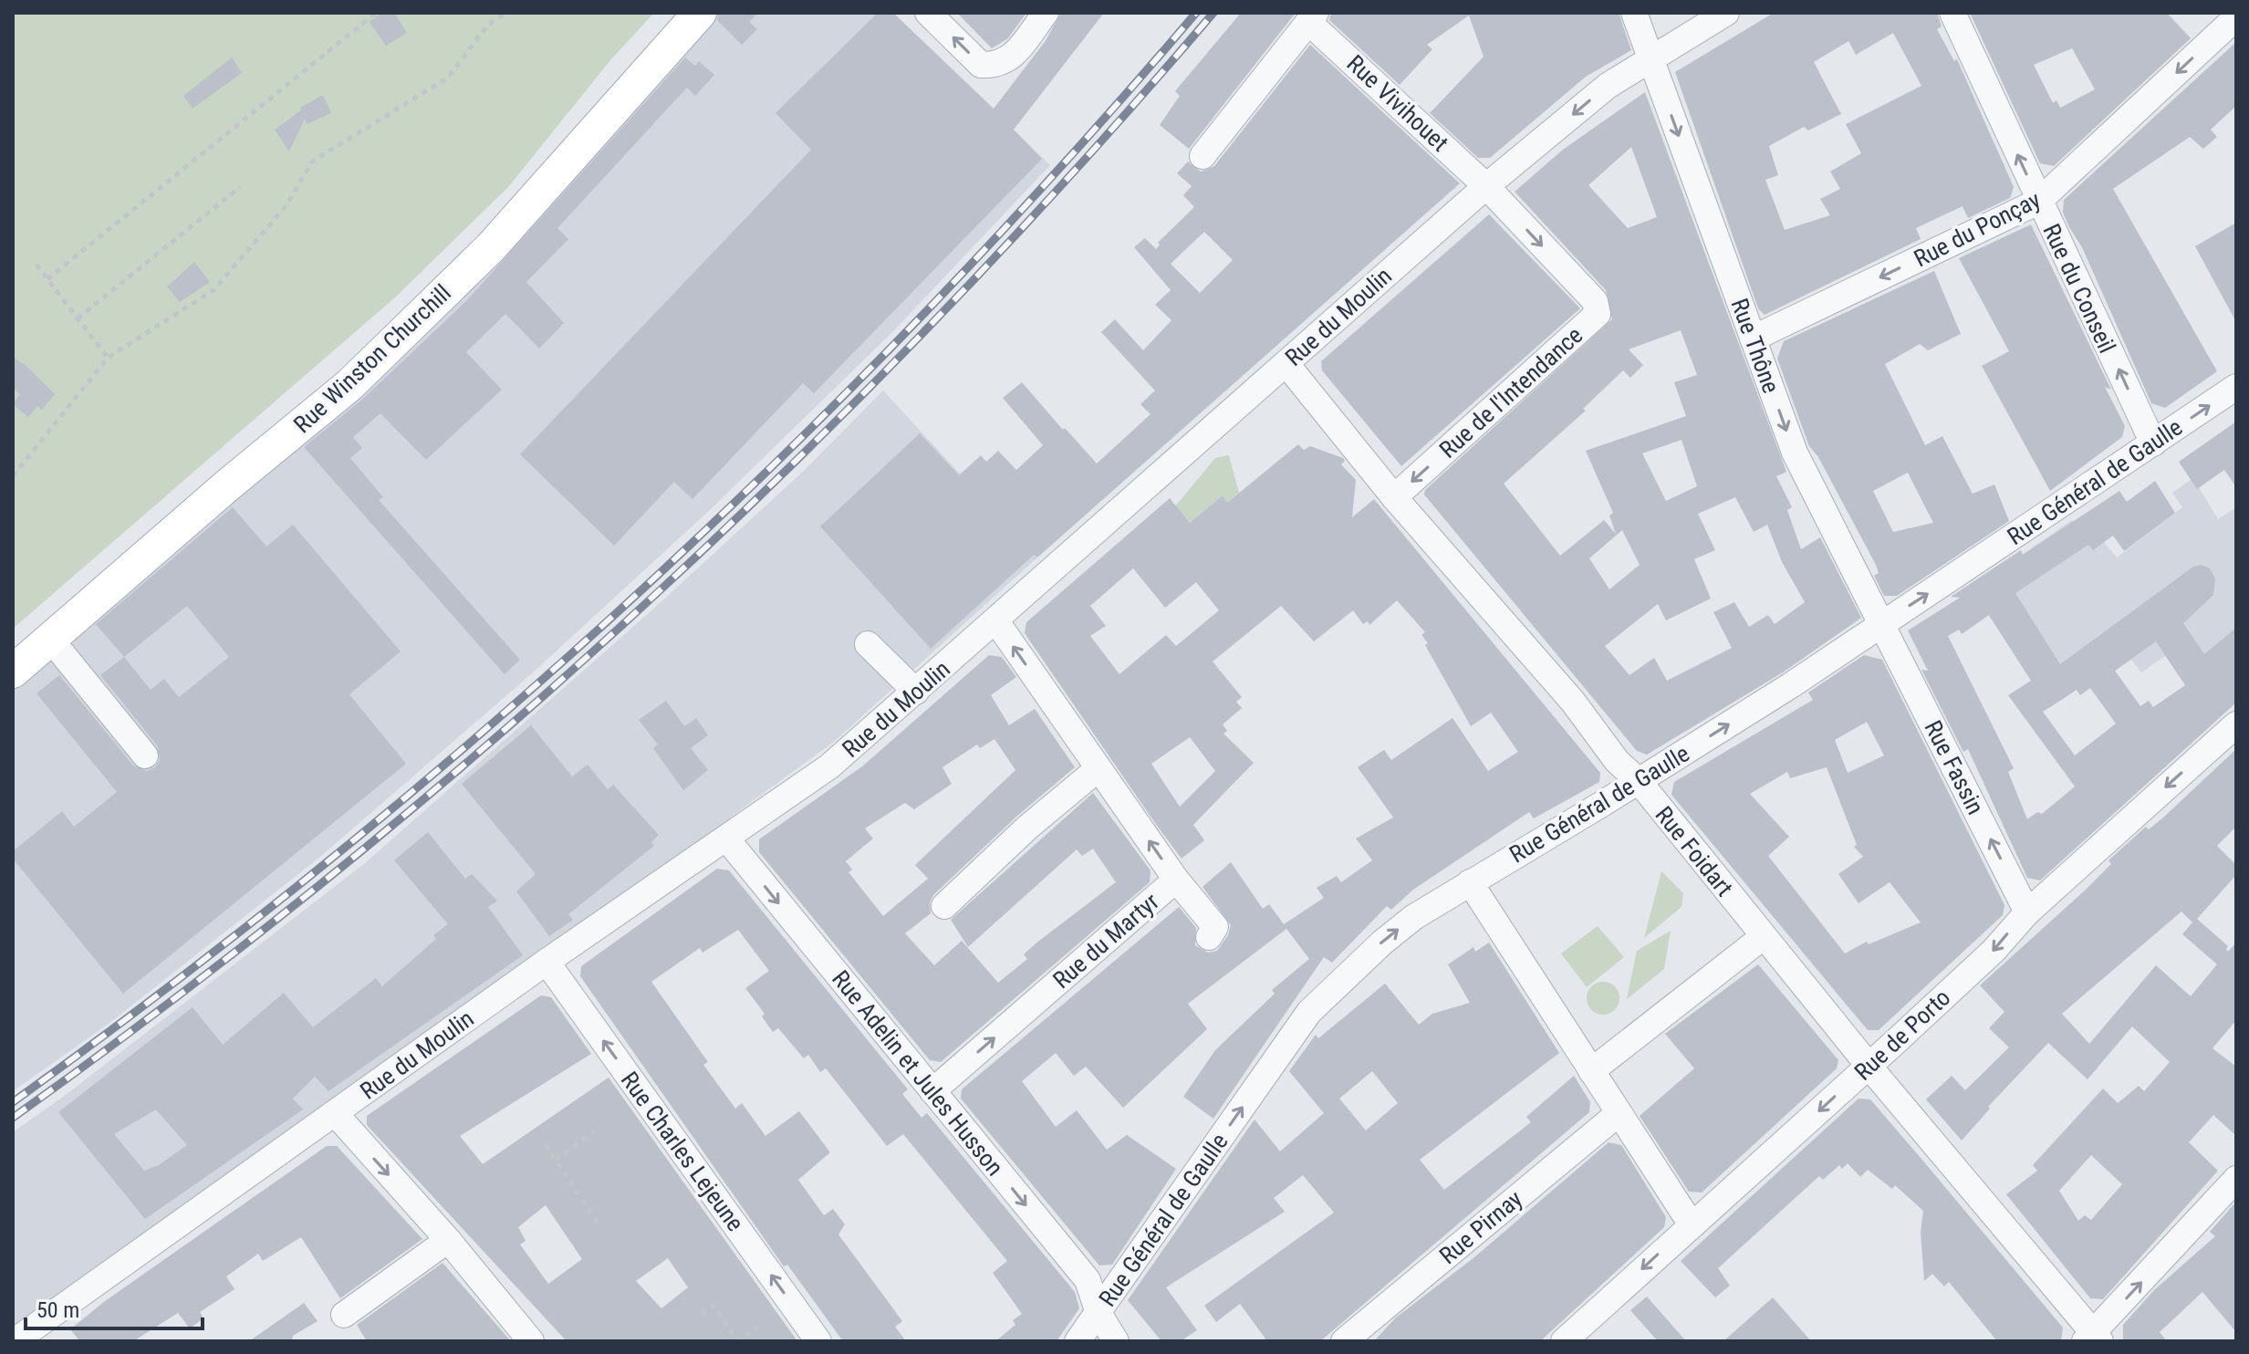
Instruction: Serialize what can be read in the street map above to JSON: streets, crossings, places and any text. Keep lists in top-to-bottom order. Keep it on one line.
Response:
{"streets":{"main road":["Rue Winston Churchill"],"street":["Rue Vivihouet","Rue du Ponçay","Rue du Conseil","Rue du Moulin","Rue Thône","Rue de l'Intendance","Rue Général de Gaulle","Rue Fassin","Rue Foidart","Rue du Martyr","Rue de Porto","Rue Adelin et Jules Husson","Rue Charles Lejeune","Rue Pirnay"]},"crossings":[["Rue Vivihouet","Rue du Moulin"],["Rue Vivihouet","Rue de l'Intendance"],["Rue du Ponçay","Rue du Conseil"],["Rue du Ponçay","Rue Thône"],["Rue du Conseil","Rue Général de Gaulle"],["Rue du Moulin","Rue Thône"],["Rue du Moulin","Rue de l'Intendance"],["Rue du Moulin","Rue Foidart"],["Rue du Moulin","Rue du Martyr"],["Rue du Moulin","Rue Adelin et Jules Husson"],["Rue du Moulin","Rue Charles Lejeune"],["Rue Thône","Rue Général de Gaulle"],["Rue Thône","Rue Fassin"],["Rue de l'Intendance","Rue Foidart"],["Rue Général de Gaulle","Rue Fassin"],["Rue Général de Gaulle","Rue Foidart"],["Rue Général de Gaulle","Rue Adelin et Jules Husson"],["Rue Fassin","Rue de Porto"],["Rue Foidart","Rue de Porto"],["Rue du Martyr","Rue Adelin et Jules Husson"]],"one_way":["Rue du Ponçay","Rue du Conseil","Rue Thône","Rue Général de Gaulle","Rue Fassin","Rue de Porto","Rue Adelin et Jules Husson","Rue Charles Lejeune"],"scale_bar":"50 m"}
